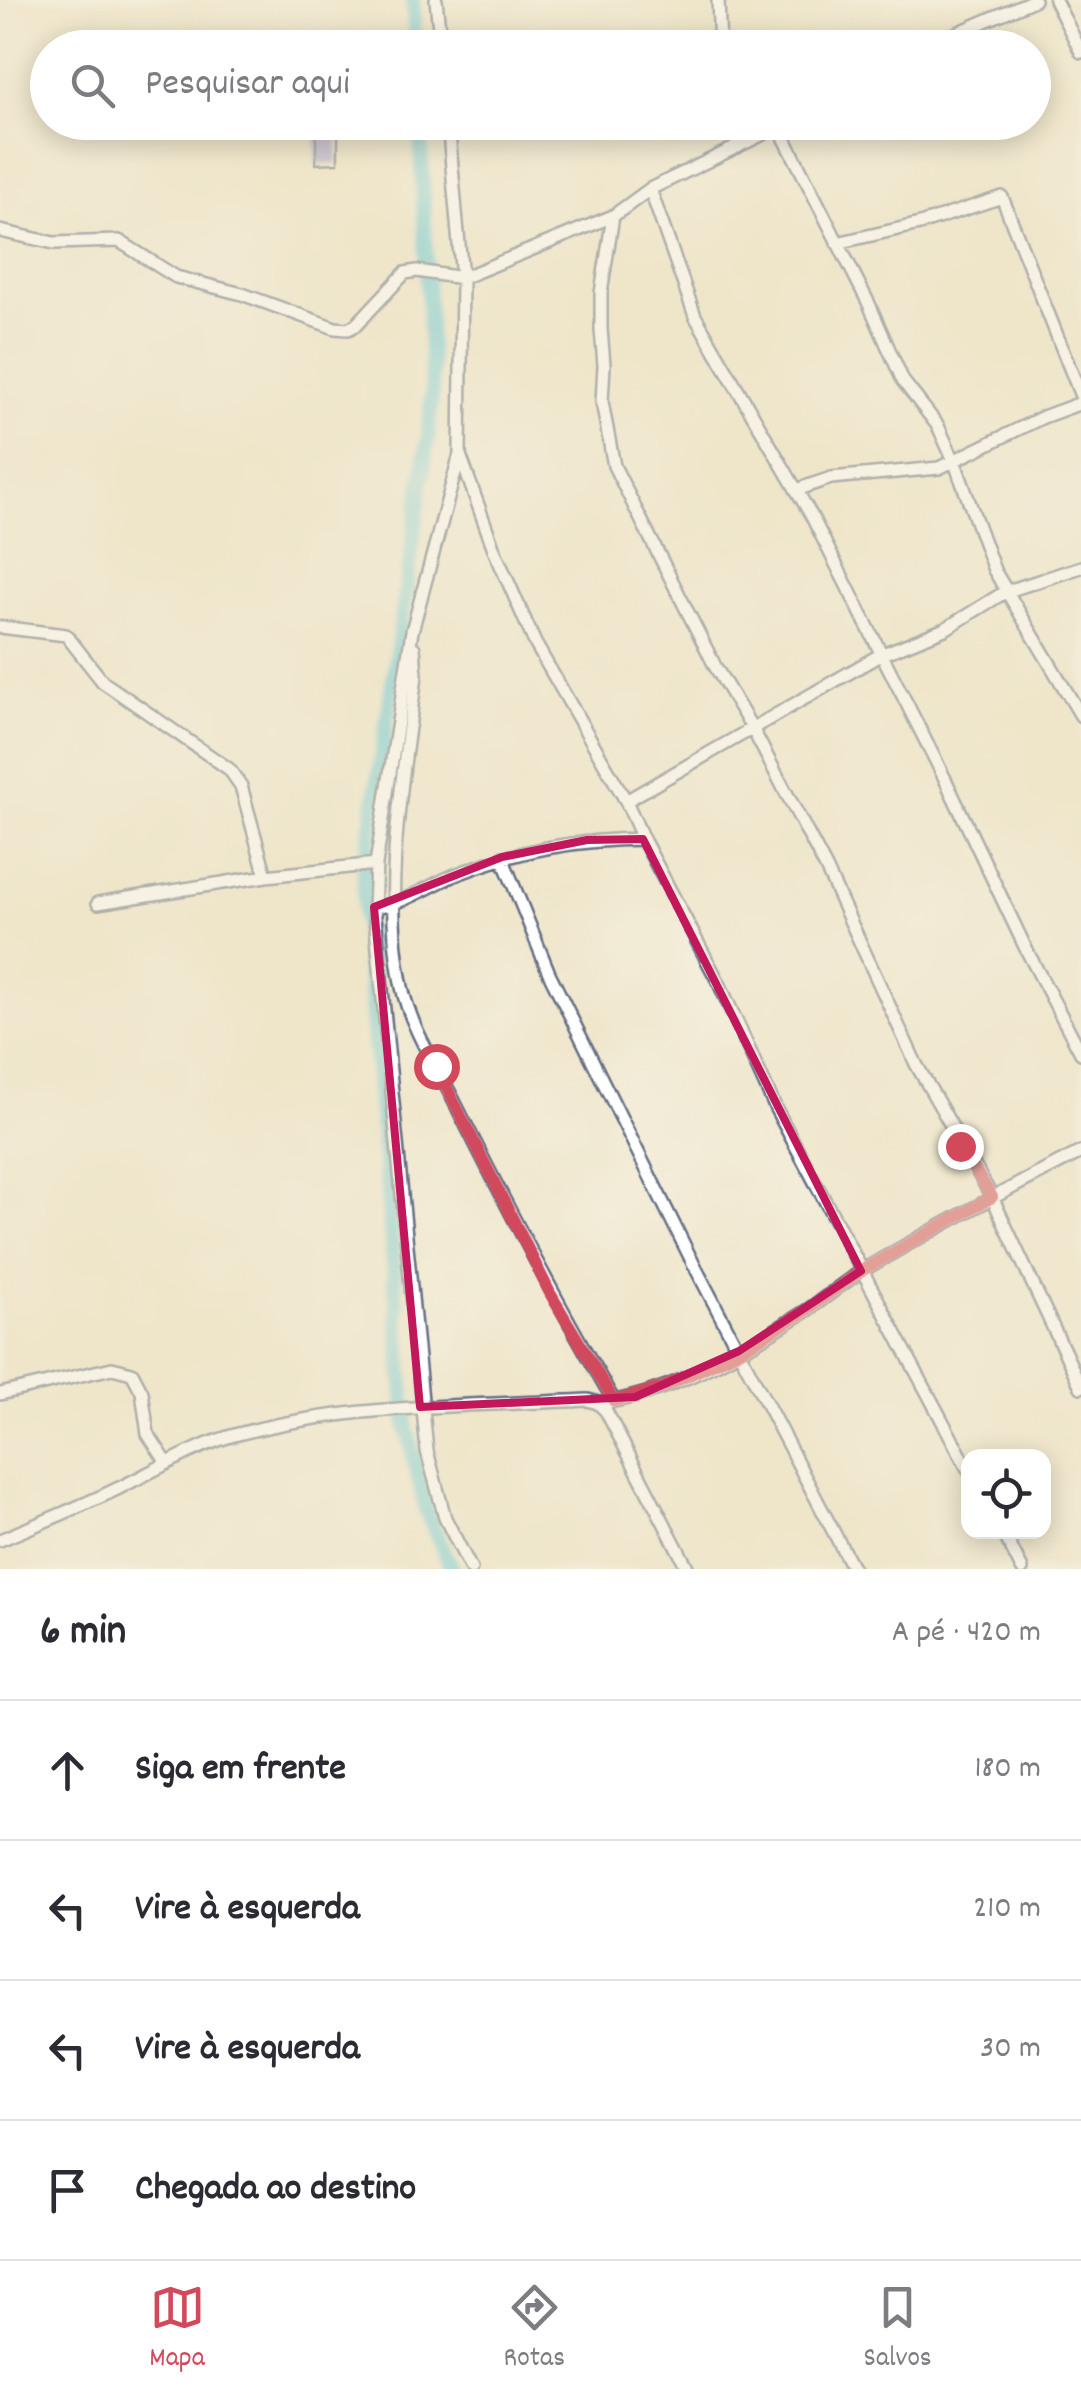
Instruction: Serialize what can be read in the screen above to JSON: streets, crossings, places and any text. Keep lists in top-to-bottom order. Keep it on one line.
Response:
{"page":{"search":"Pesquisar aqui","heading":["6 min","A pé · 420 m"],"list":[["Siga em frente","180 m"],["Vire à esquerda","210 m"],["Vire à esquerda","30 m"],"Chegada ao destino"],"nav":["Mapa","Rotas","Salvos"]}}
